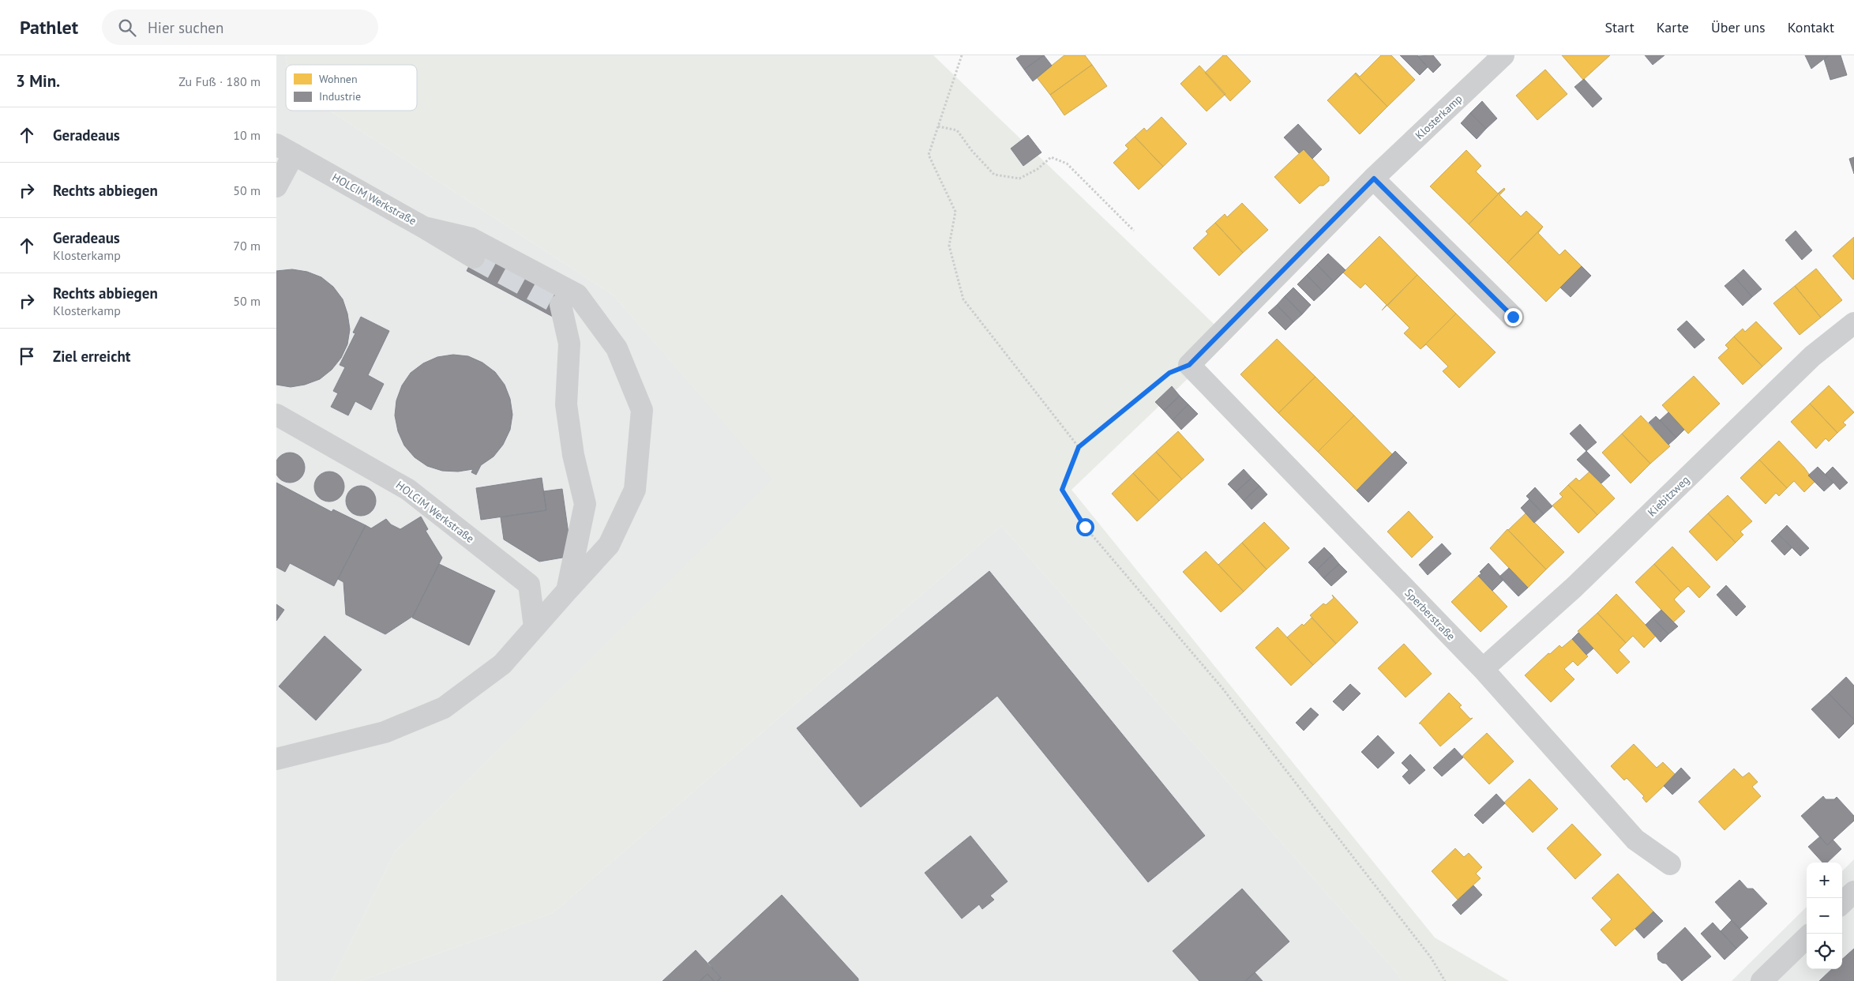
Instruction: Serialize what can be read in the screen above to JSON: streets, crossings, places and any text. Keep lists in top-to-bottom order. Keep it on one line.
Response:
{"streets":{"street":["Klosterkamp","HOLCIM Werkstraße","Kiebitzweg","Sperberstraße"]},"crossings":[["Klosterkamp","Sperberstraße"],["Kiebitzweg","Sperberstraße"]],"legend":["Wohnen","Industrie"],"page":{"header":"Pathlet","search":"Hier suchen","nav":["Start","Karte","Über uns","Kontakt"],"heading":["3 Min.","Zu Fuß · 180 m"],"list":[["Geradeaus","10 m"],["Rechts abbiegen","50 m"],["Geradeaus","Klosterkamp","70 m"],["Rechts abbiegen","Klosterkamp","50 m"],"Ziel erreicht"],"map_buttons":["+","−"]}}
